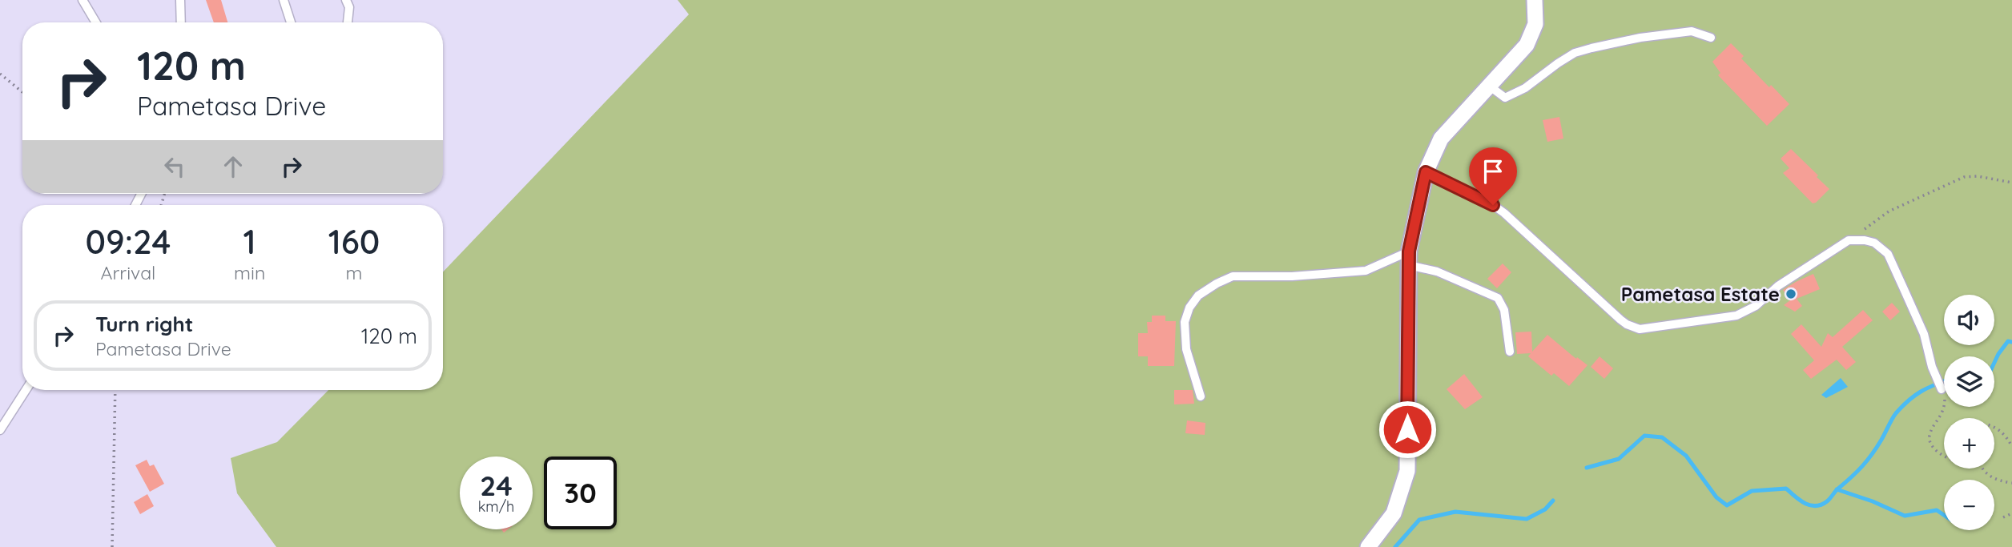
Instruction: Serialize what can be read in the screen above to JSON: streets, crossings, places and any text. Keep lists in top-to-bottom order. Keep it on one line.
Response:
{"places":["Pametasa Estate"],"page":{"turn":["120 m","Pametasa Drive"],"eta":["09:24","Arrival","1","min","160","m"],"map_buttons":["+","−"],"list":[{"name":"Turn right","note":"Pametasa Drive","value":"120 m"}],"speed":"24 km/h","limit":"30"}}
